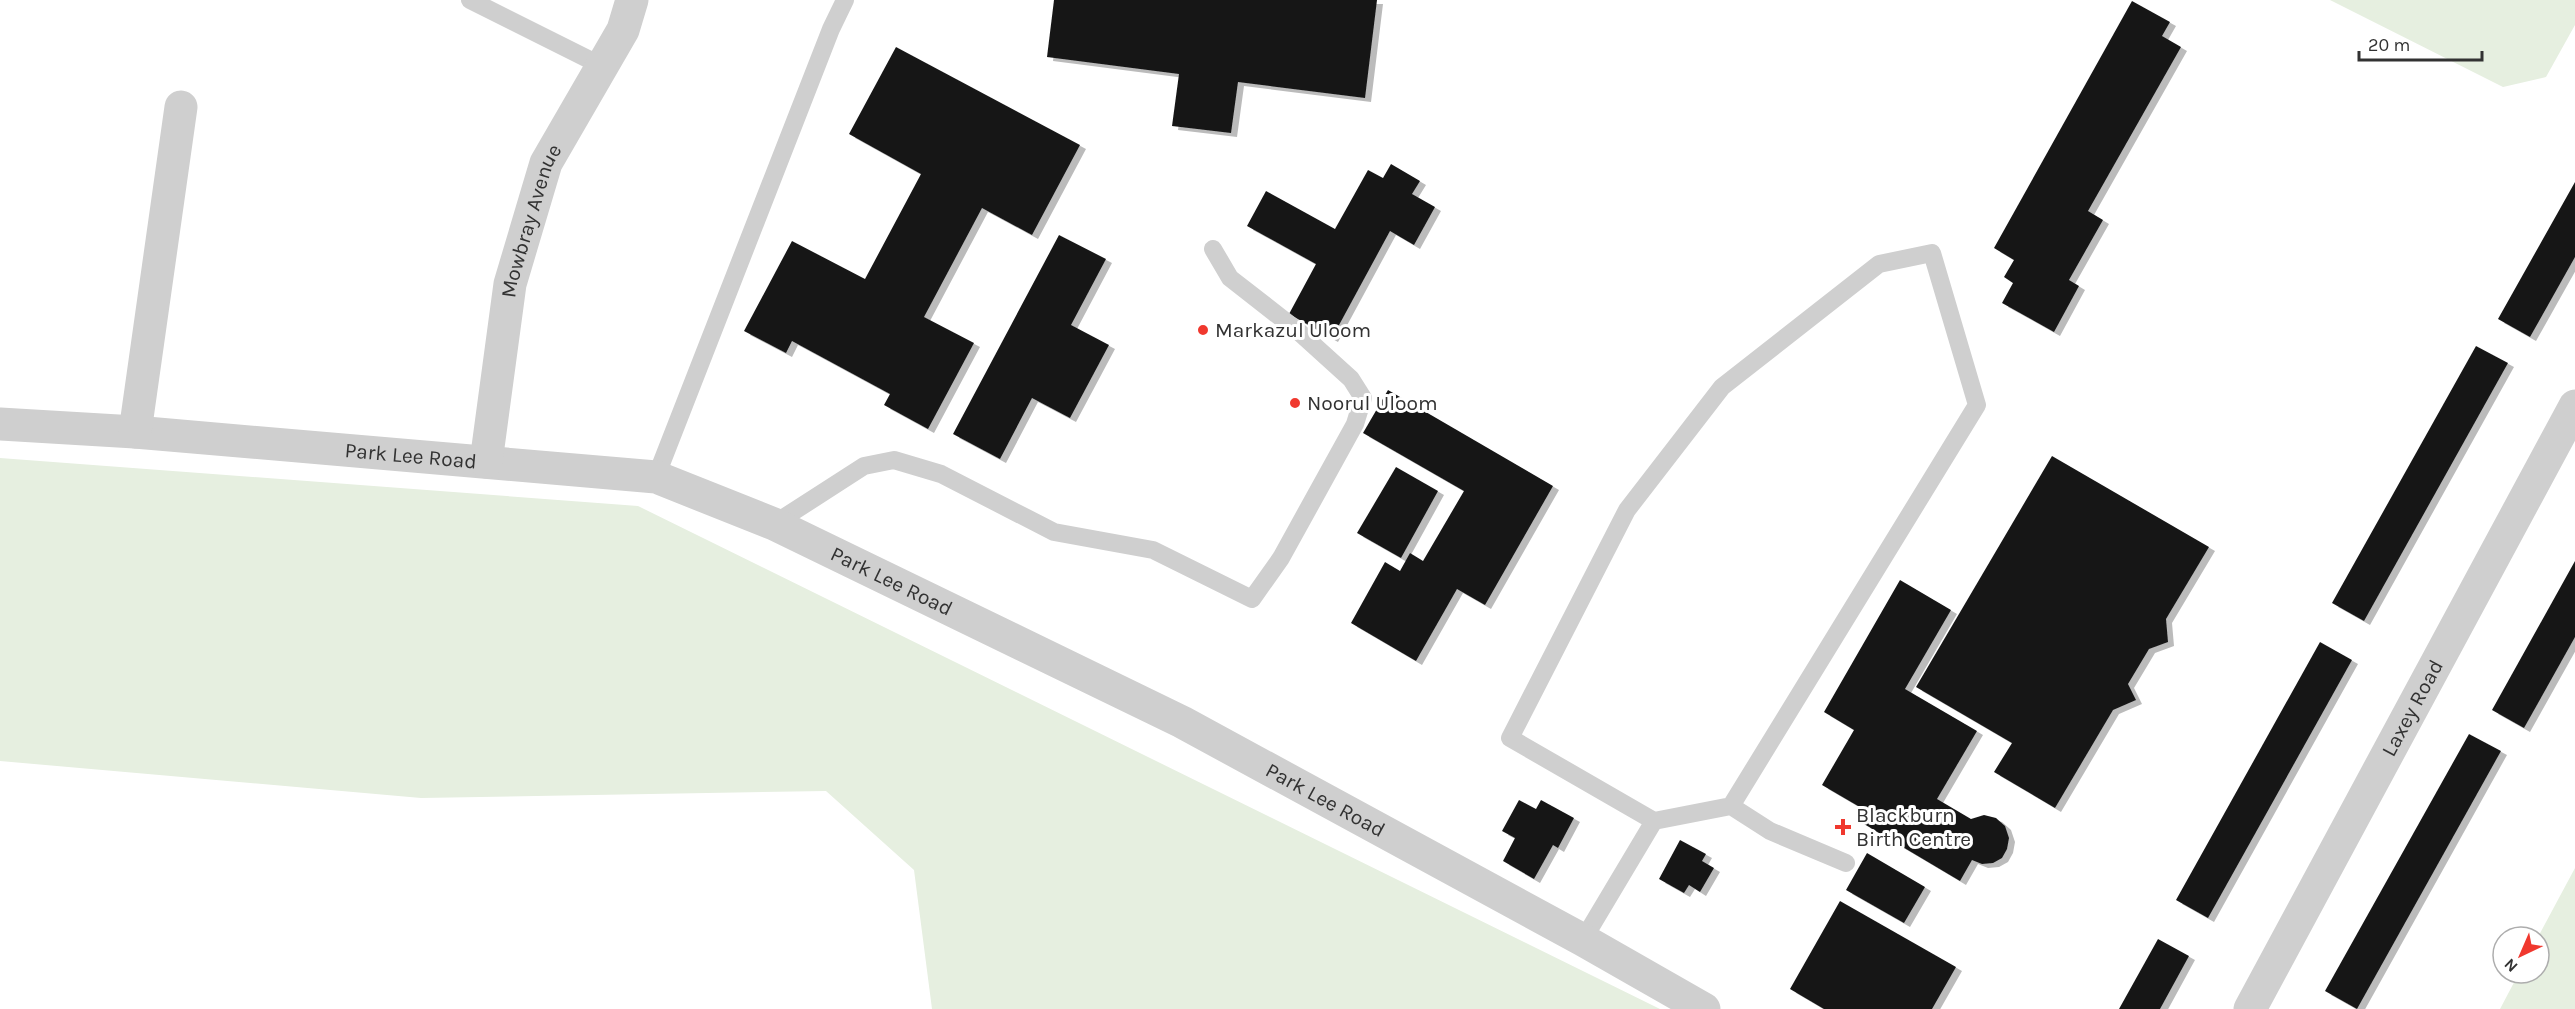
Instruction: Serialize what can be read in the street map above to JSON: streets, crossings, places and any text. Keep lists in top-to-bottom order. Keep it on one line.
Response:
{"streets":{"street":["Mowbray Avenue","Park Lee Road","Laxey Road"]},"crossings":[["Mowbray Avenue","Park Lee Road"]],"places":{"other":["Markazul Uloom","Noorul Uloom"],"health":["Blackburn Birth Centre"]},"scale_bar":"20 m","north":"bottom left"}
